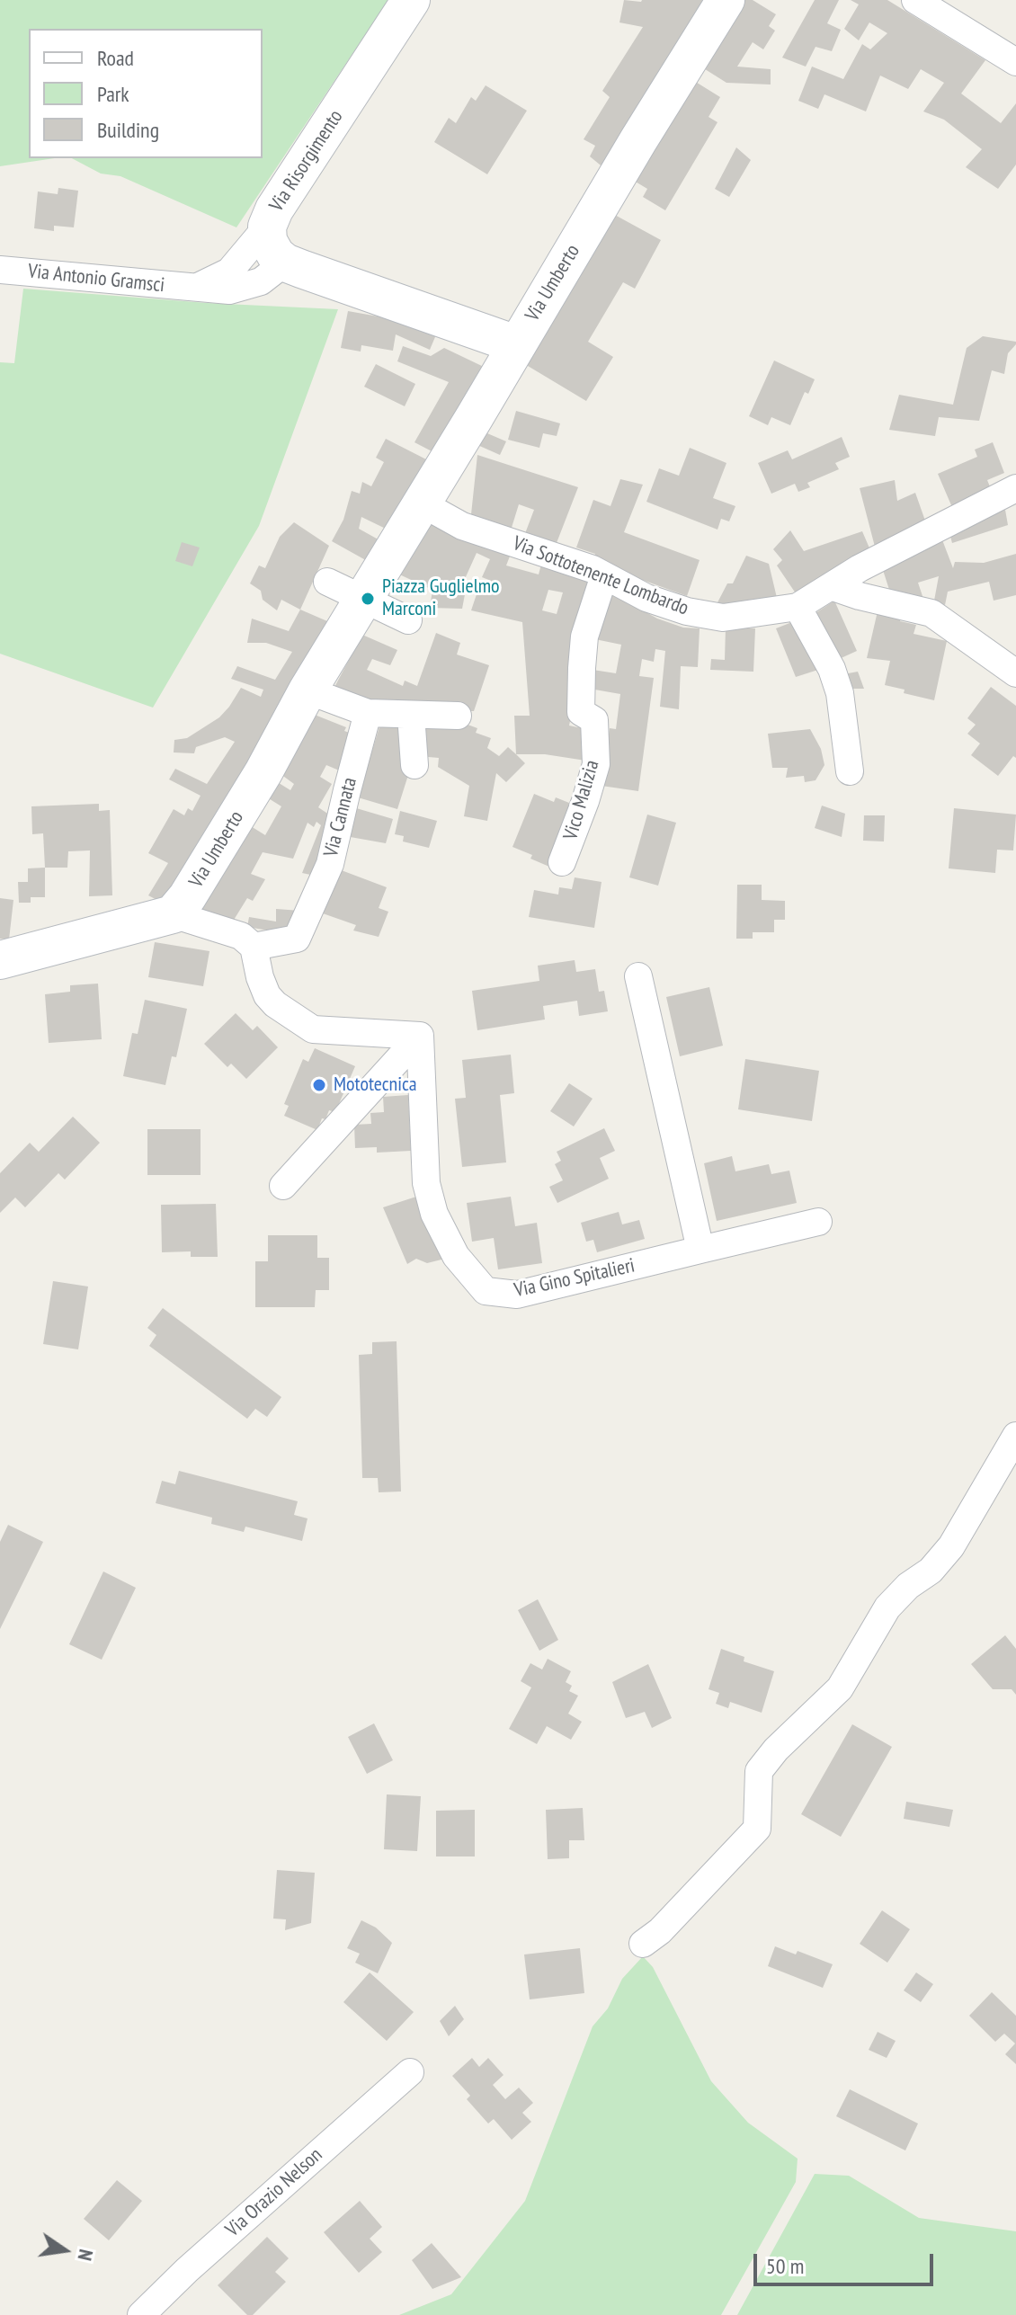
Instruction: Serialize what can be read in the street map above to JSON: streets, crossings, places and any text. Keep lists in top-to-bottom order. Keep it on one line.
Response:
{"streets":{"main road":["Via Risorgimento","Via Umberto"],"street":["Via Antonio Gramsci","Via Sottotenente Lombardo","Vico Malizia","Via Cannata","Via Gino Spitalieri","Via Orazio Nelson"]},"crossings":[["Via Risorgimento","Via Antonio Gramsci"],["Via Umberto","Via Sottotenente Lombardo"],["Via Sottotenente Lombardo","Vico Malizia"]],"places":["Piazza Guglielmo Marconi","Mototecnica"],"legend":["Road","Park","Building"],"scale_bar":"50 m","north":"right"}
